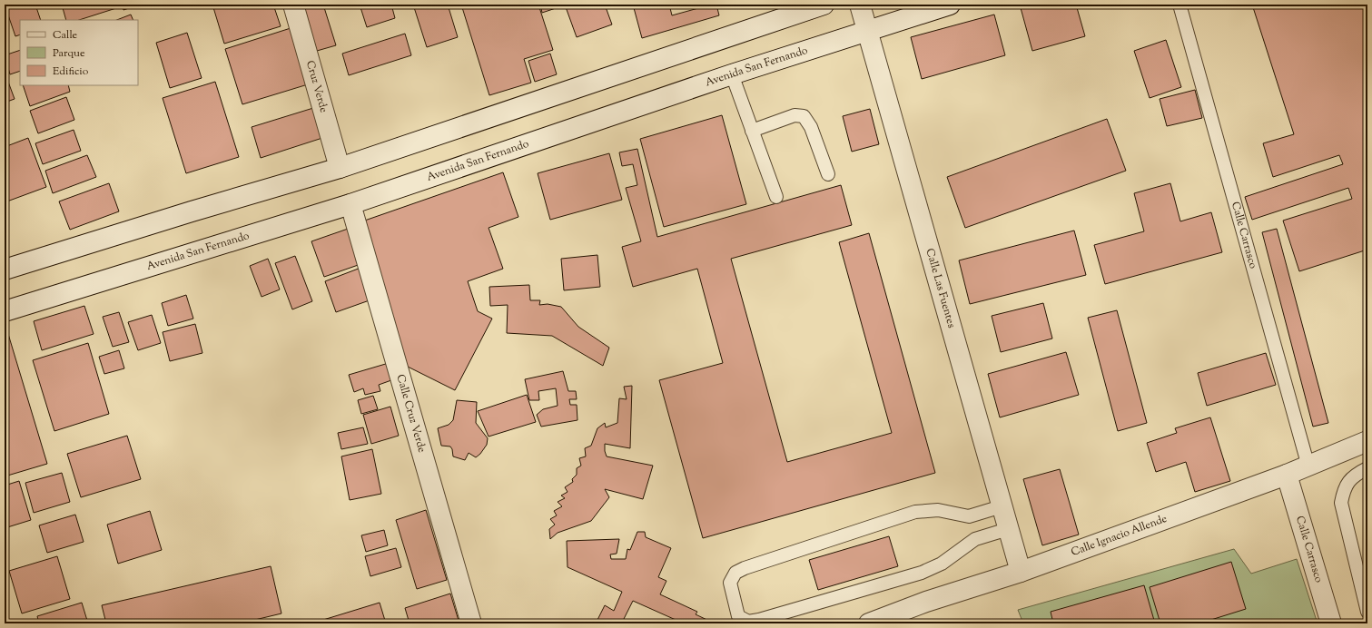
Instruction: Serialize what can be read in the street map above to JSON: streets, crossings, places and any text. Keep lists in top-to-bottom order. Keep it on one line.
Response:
{"streets":{"street":["Avenida San Fernando","Cruz Verde","Calle Carrasco","Calle Las Fuentes","Calle Cruz Verde","Calle Ignacio Allende"]},"crossings":[["Avenida San Fernando","Calle Las Fuentes"],["Avenida San Fernando","Calle Cruz Verde"],["Calle Carrasco","Calle Ignacio Allende"],["Calle Las Fuentes","Calle Ignacio Allende"]],"legend":["Calle","Parque","Edificio"]}
